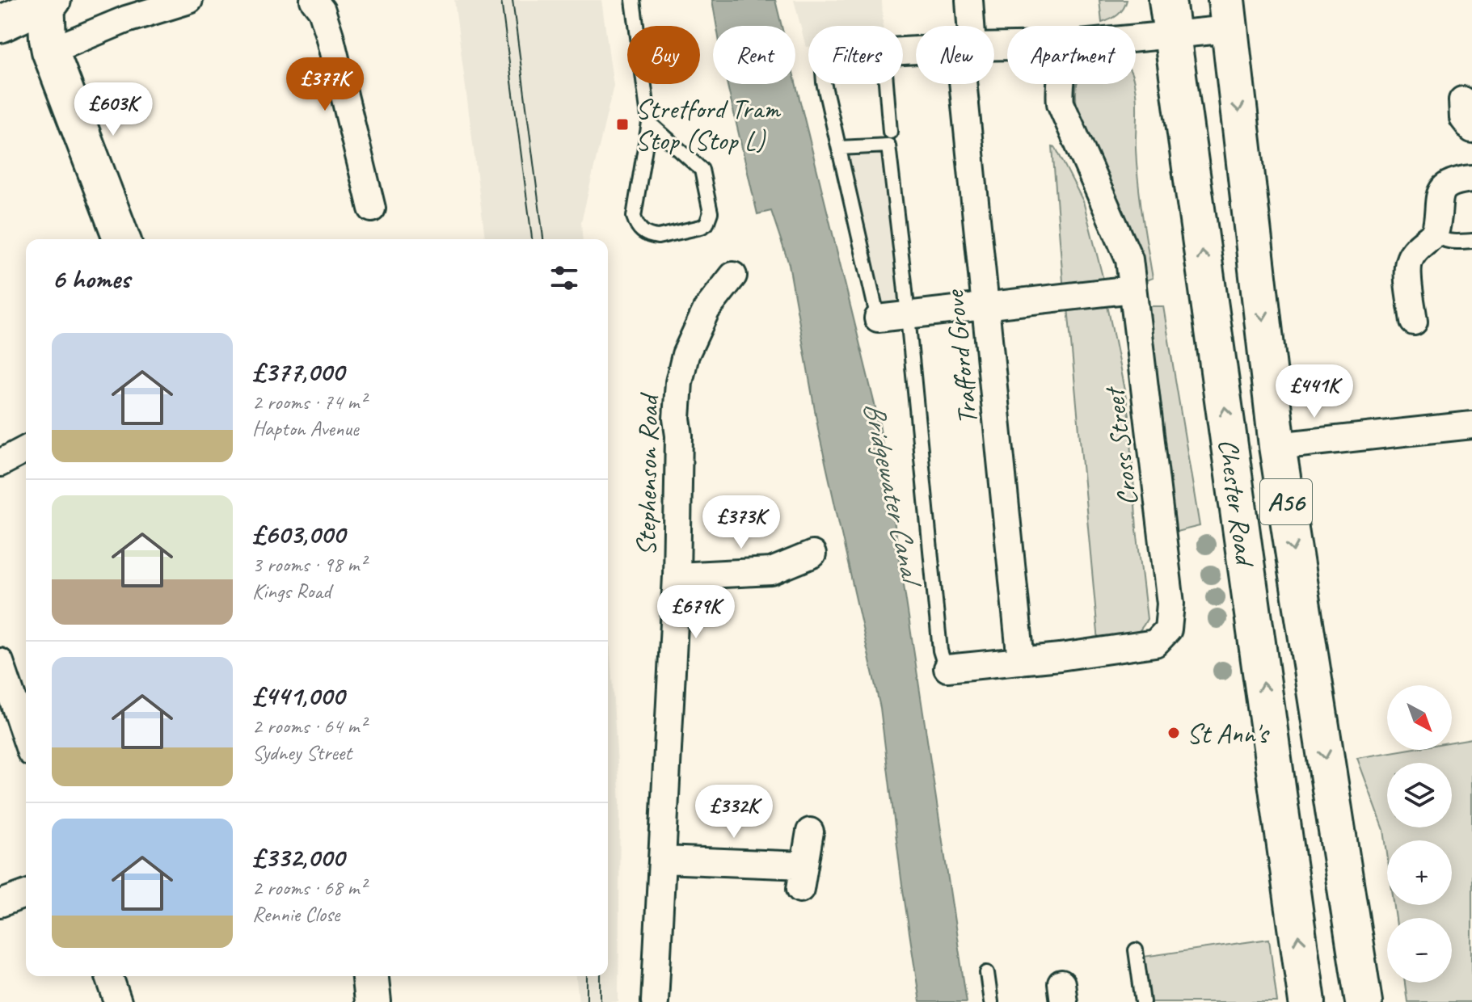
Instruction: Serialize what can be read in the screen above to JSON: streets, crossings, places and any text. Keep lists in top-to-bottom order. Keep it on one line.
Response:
{"streets":{"main road":["Chester Road","A56"],"street":["Trafford Grove","Cross Street","Stephenson Road"]},"crossings":[["Trafford Grove","Cross Street"]],"water":["Bridgewater Canal"],"places":{"transit":["Stretford Tram Stop (Stop L)"],"other":["St Ann's"]},"north":"bottom right","page":{"chip":["Buy","Rent","Filters","New","Apartment"],"price":["£377K","£603K","£441K","£373K","£679K","£332K"],"heading":"6 homes","list":[{"name":"£377,000","note":"2 rooms · 74 m² · Hapton Avenue"},{"name":"£603,000","note":"3 rooms · 98 m² · Kings Road"},{"name":"£441,000","note":"2 rooms · 64 m² · Sydney Street"},{"name":"£332,000","note":"2 rooms · 68 m² · Rennie Close"}],"map_buttons":["+","−"]}}
